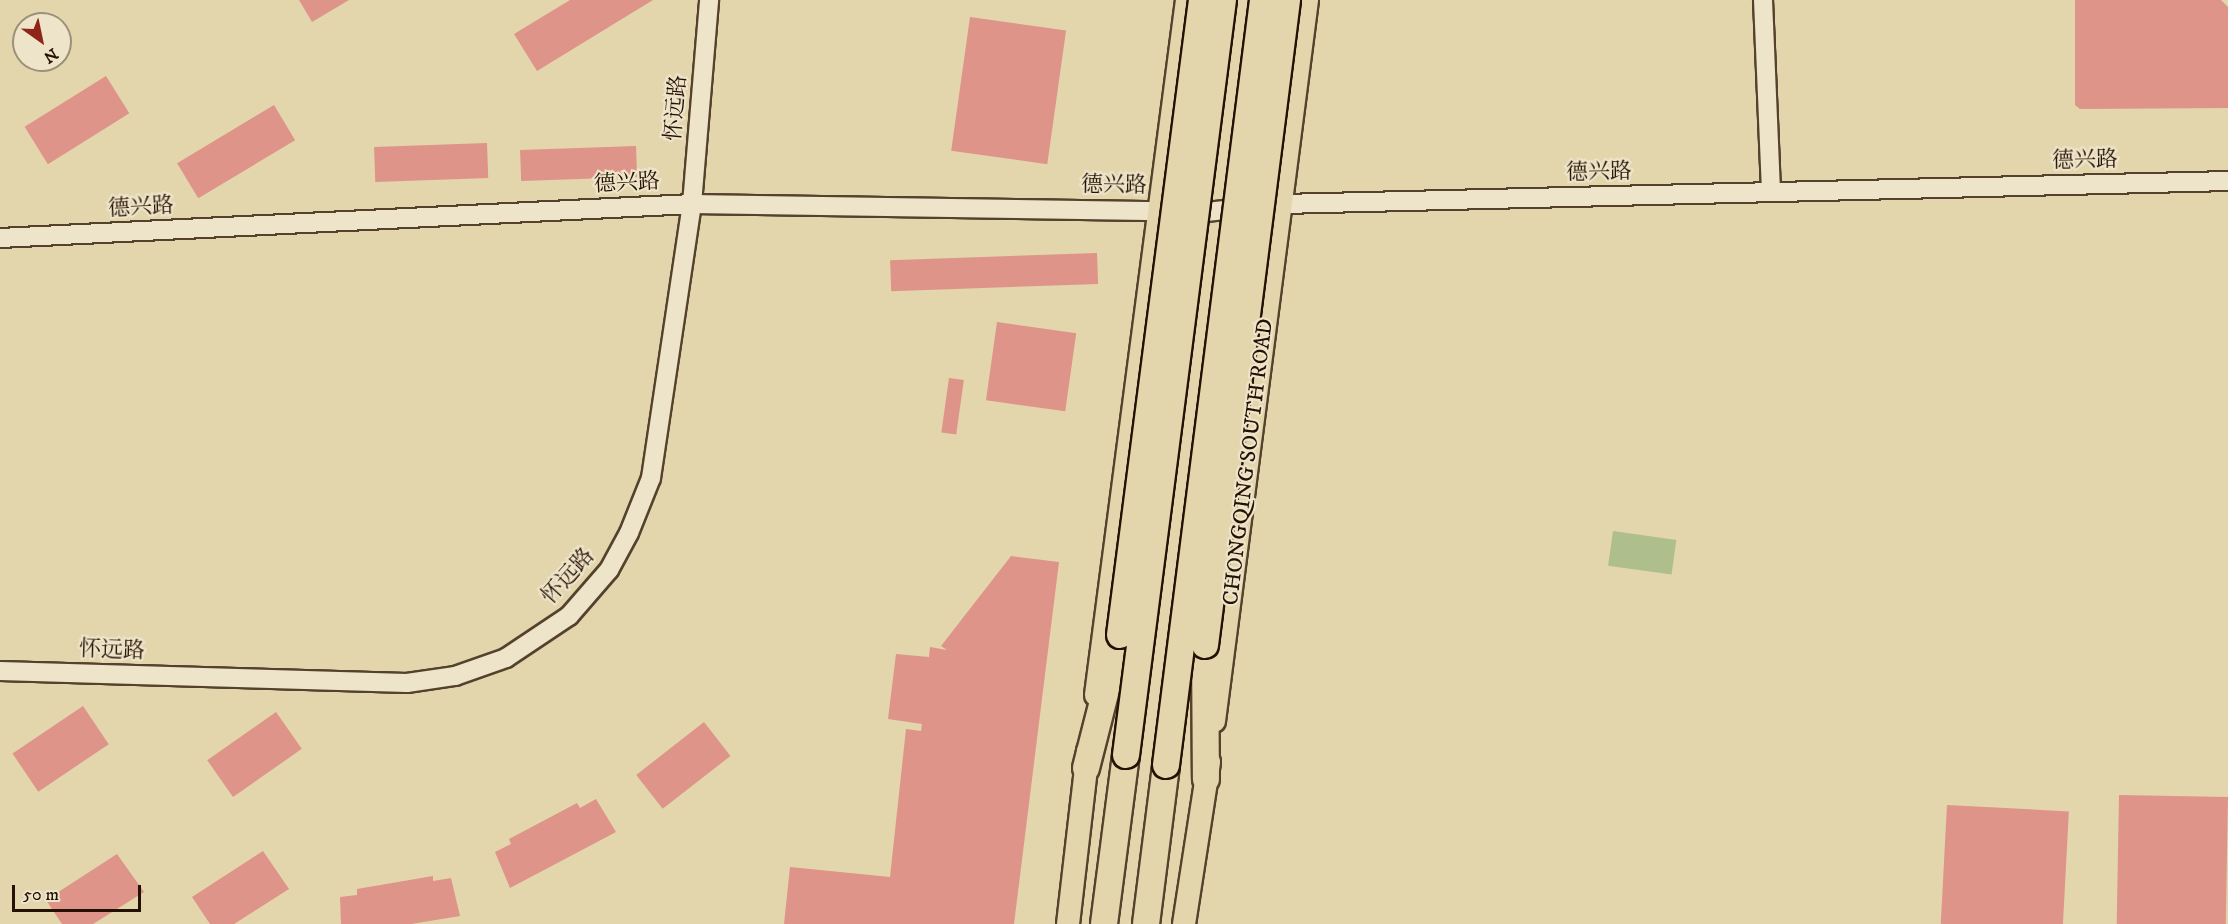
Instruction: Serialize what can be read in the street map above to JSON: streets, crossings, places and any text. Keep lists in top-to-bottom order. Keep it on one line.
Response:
{"streets":{"main road":["CHONGQING SOUTH ROAD"],"street":["怀远路","德兴路"]},"crossings":[["怀远路","德兴路"],["德兴路","CHONGQING SOUTH ROAD"]],"scale_bar":"50 m","north":"bottom right"}
